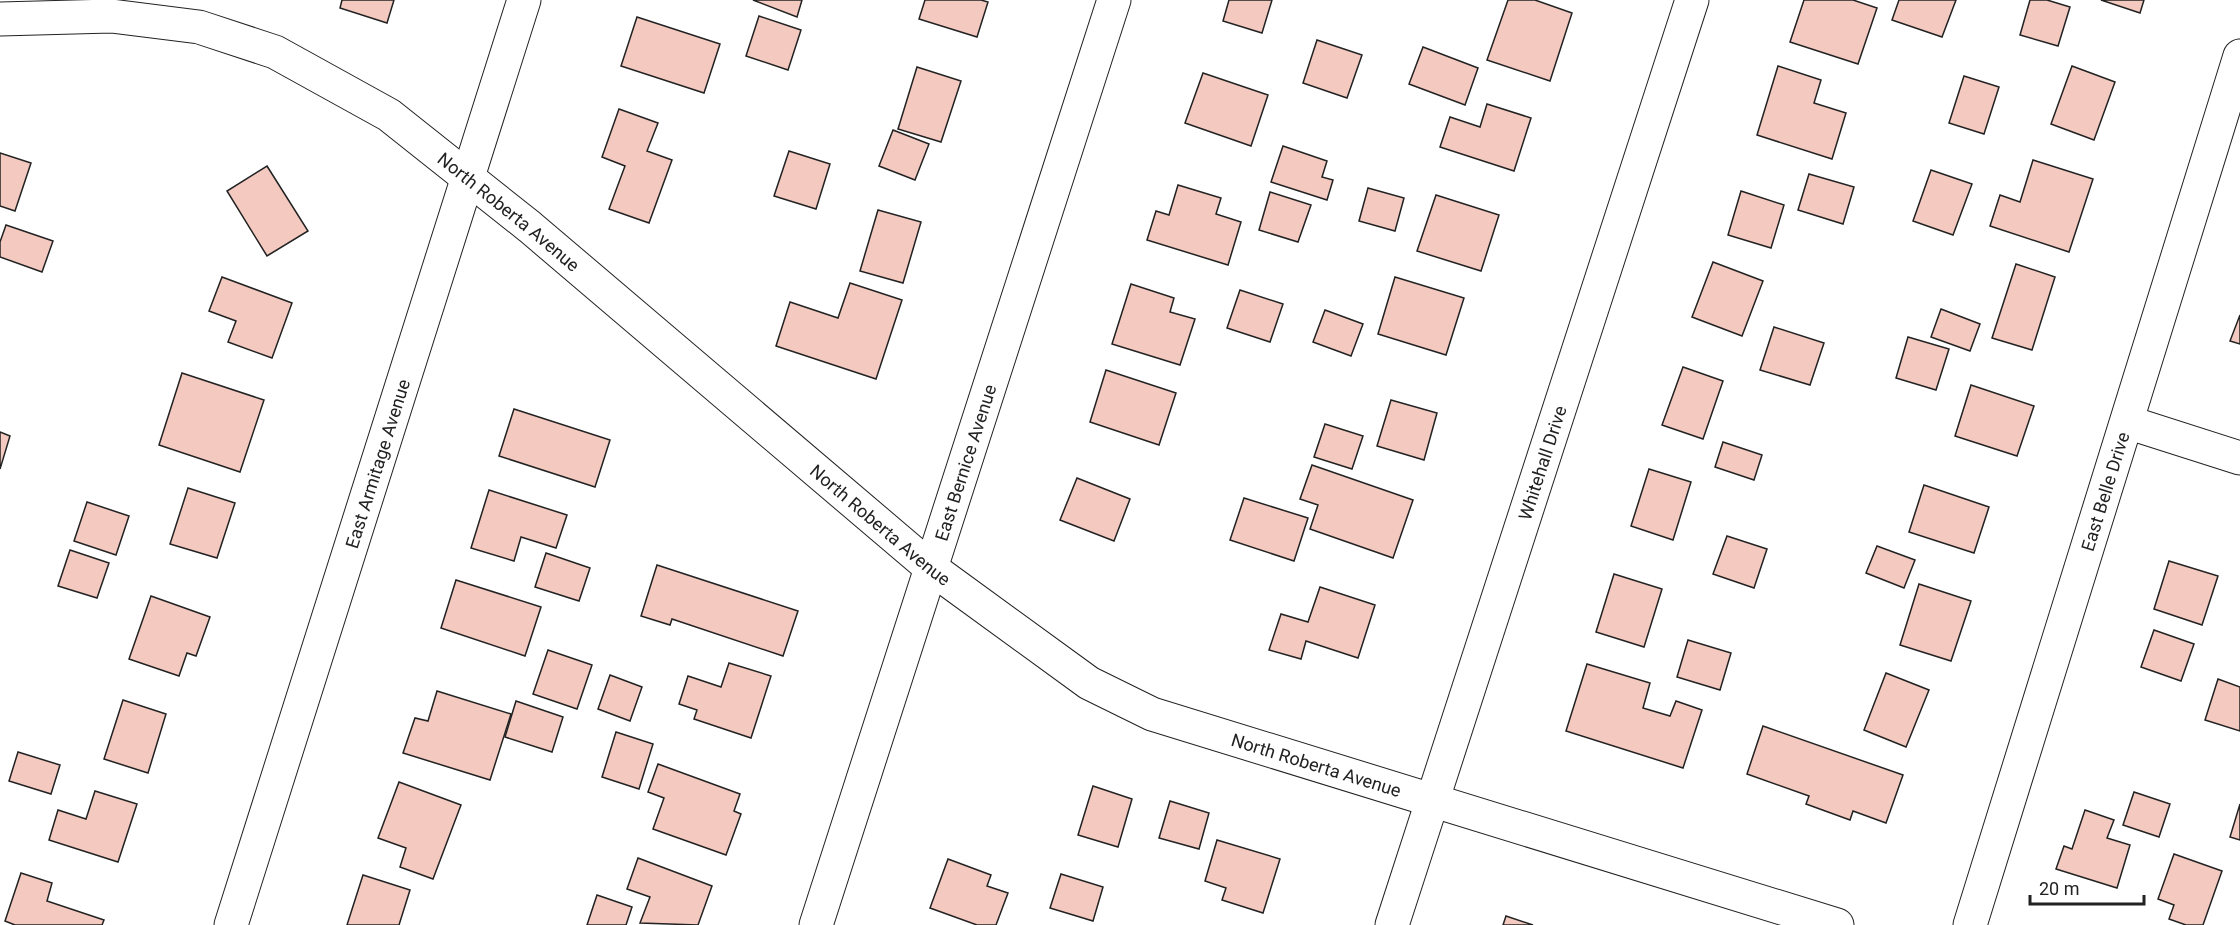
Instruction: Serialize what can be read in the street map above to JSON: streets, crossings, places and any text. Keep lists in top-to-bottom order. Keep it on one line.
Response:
{"streets":{"street":["North Roberta Avenue","East Armitage Avenue","East Bernice Avenue","Whitehall Drive","East Belle Drive"]},"crossings":[["North Roberta Avenue","East Armitage Avenue"],["North Roberta Avenue","East Bernice Avenue"],["North Roberta Avenue","Whitehall Drive"]],"scale_bar":"20 m"}
